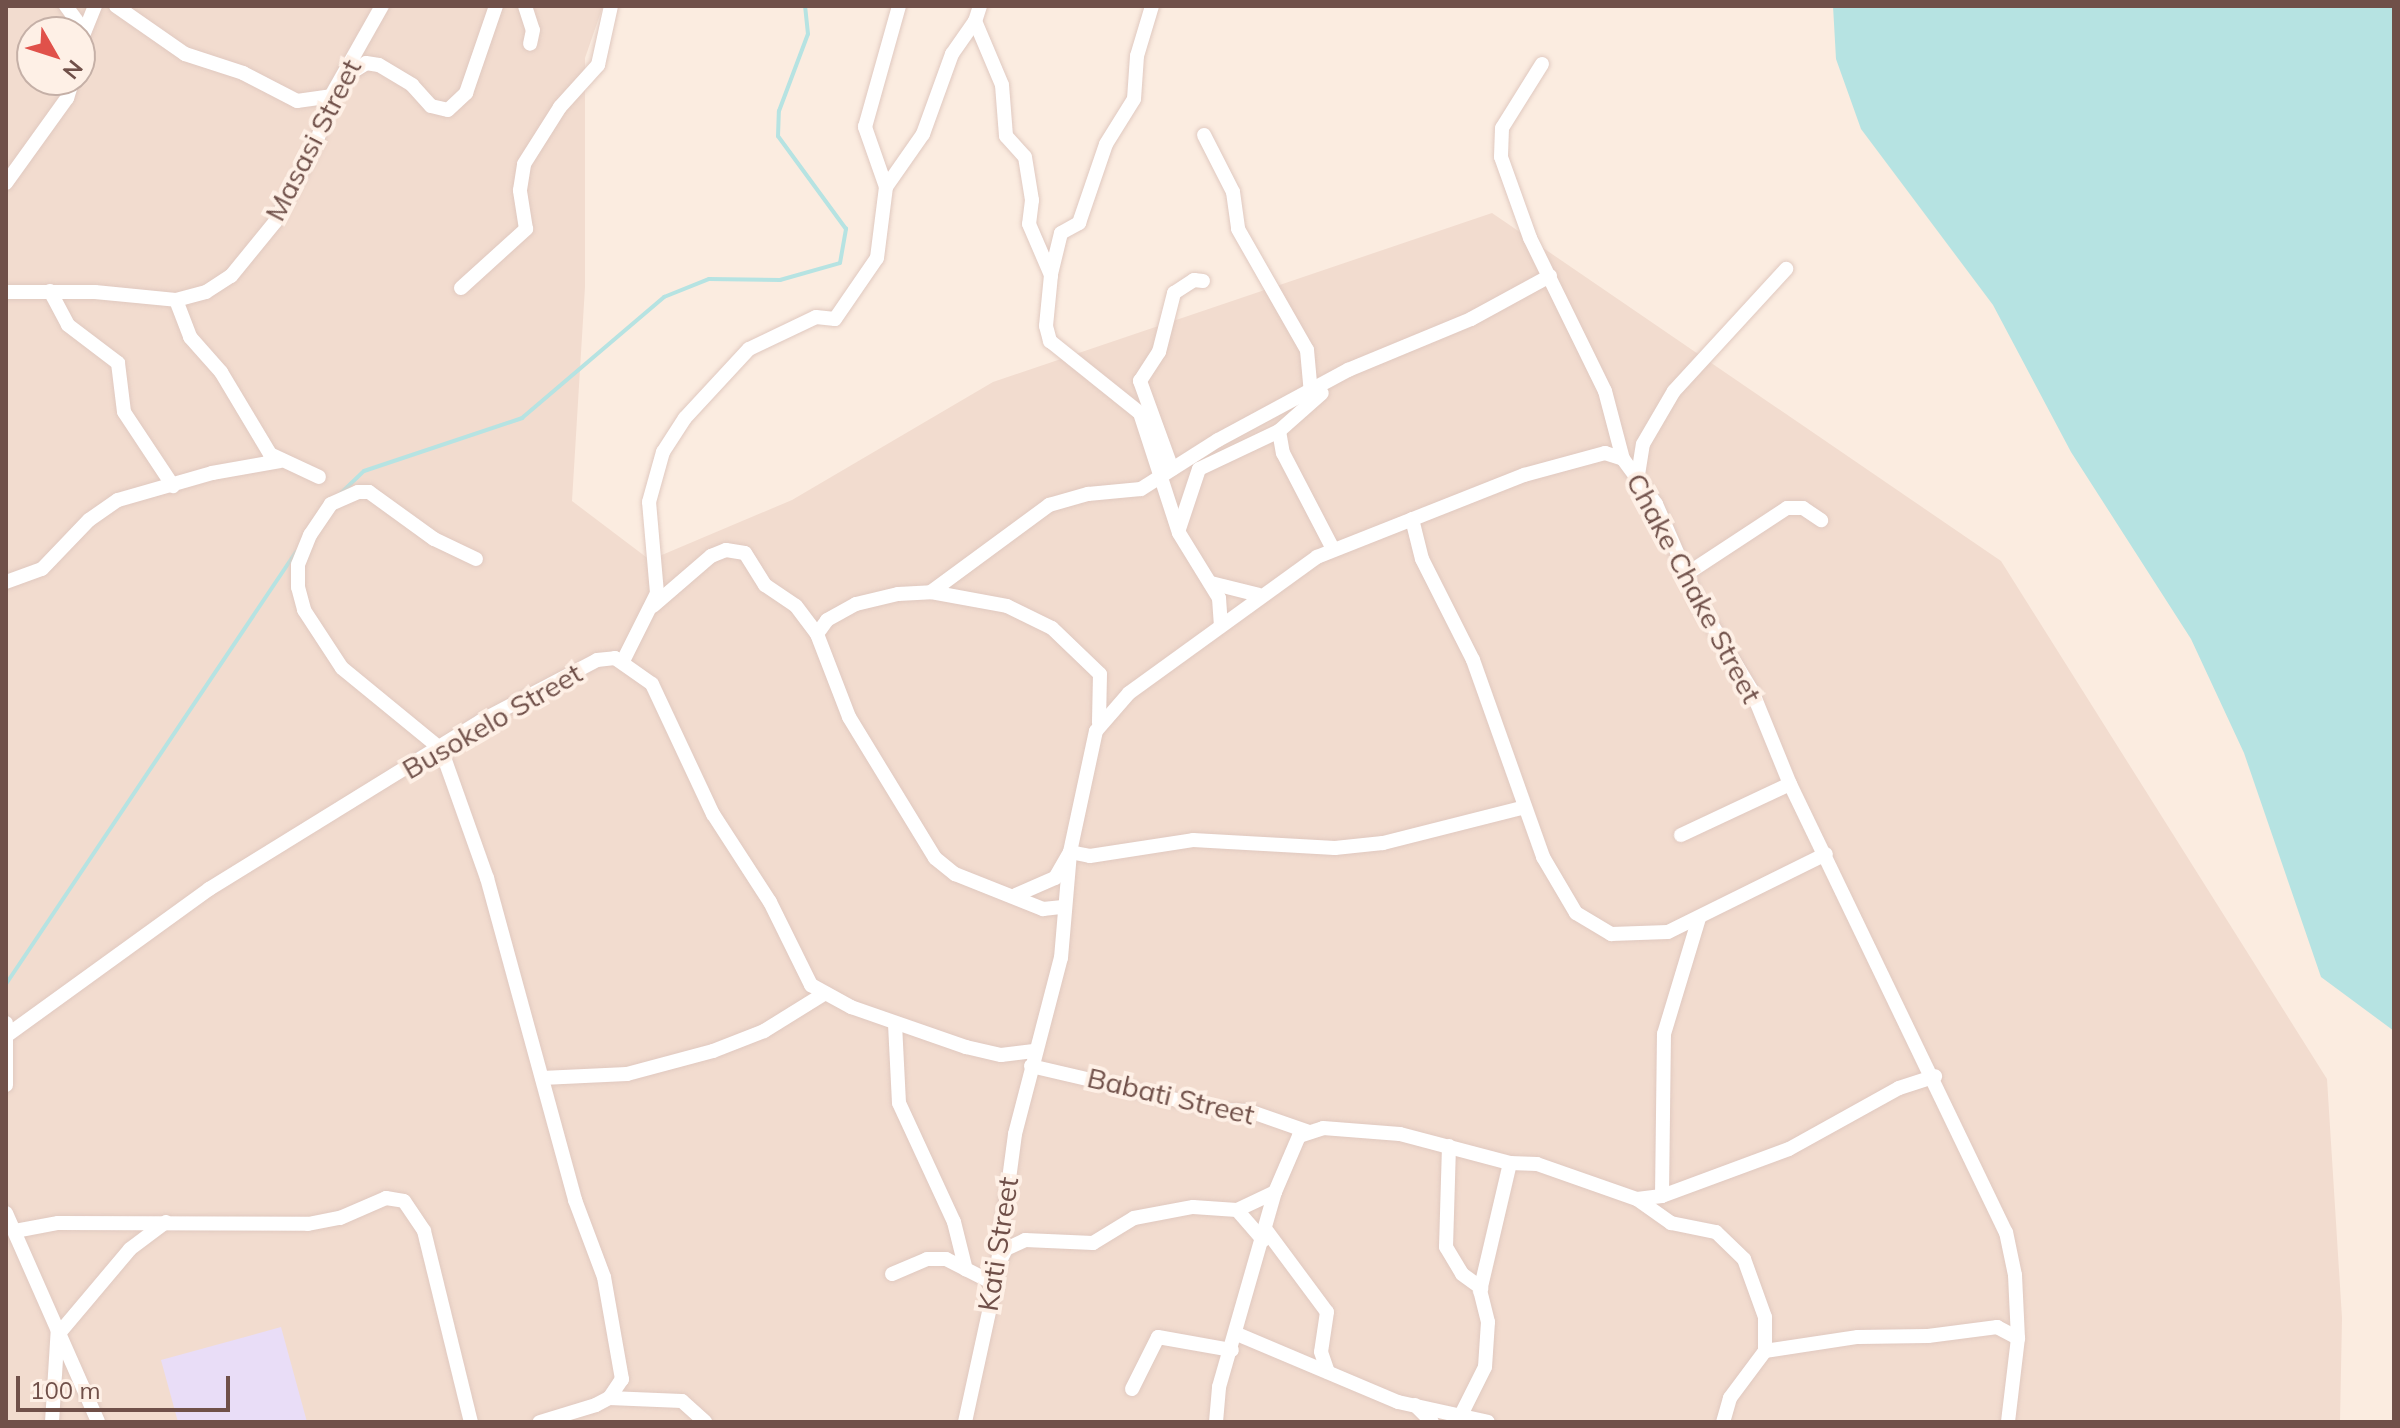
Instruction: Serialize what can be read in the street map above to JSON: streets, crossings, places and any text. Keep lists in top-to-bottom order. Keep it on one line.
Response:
{"streets":{"street":["Masasi Street","Chake Chake Street","Busokelo Street","Babati Street","Kati Street"]},"crossings":[["Chake Chake Street","Babati Street"],["Chake Chake Street","Kati Street"],["Babati Street","Kati Street"]],"scale_bar":"100 m","north":"bottom right"}
